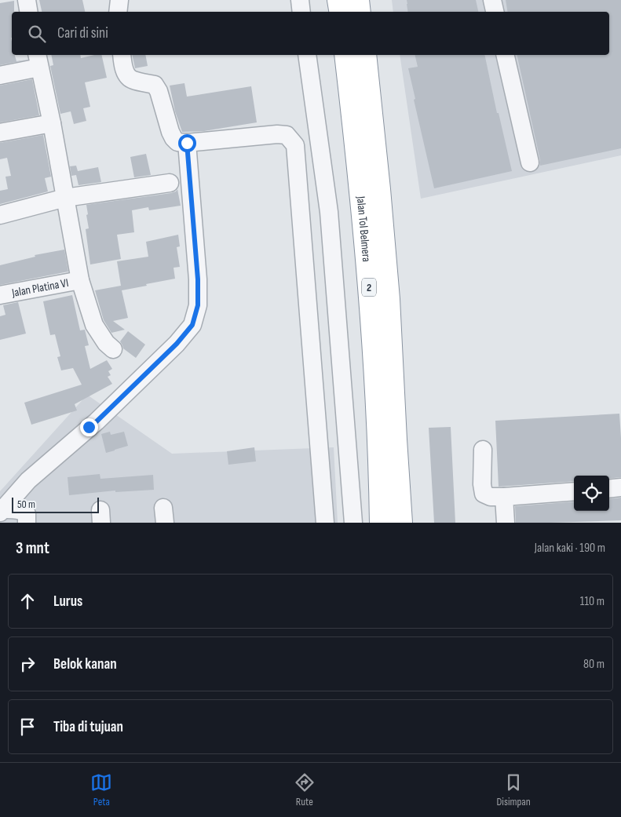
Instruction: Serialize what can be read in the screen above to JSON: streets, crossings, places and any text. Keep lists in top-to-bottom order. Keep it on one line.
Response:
{"streets":{"highway":["Jalan Tol Belmera","2"],"street":["Jalan Platina VI"]},"scale_bar":"50 m","page":{"search":"Cari di sini","scale":"50 m","heading":["3 mnt","Jalan kaki · 190 m"],"list":[["Lurus","110 m"],["Belok kanan","80 m"],"Tiba di tujuan"],"nav":["Peta","Rute","Disimpan"]}}
